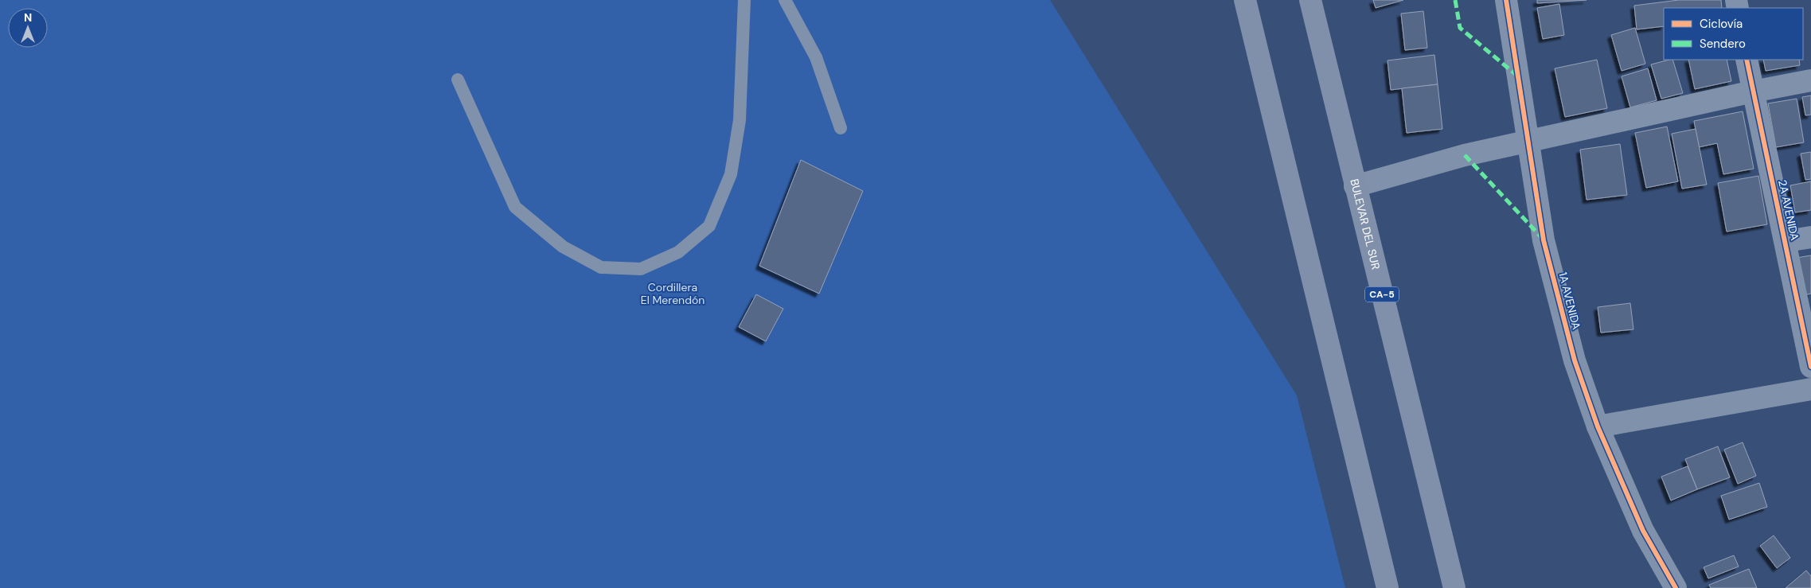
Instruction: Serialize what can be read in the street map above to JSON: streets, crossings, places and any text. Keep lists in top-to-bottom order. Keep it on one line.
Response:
{"streets":{"highway":["BULEVAR DEL SUR","CA-5"],"street":["2A AVENIDA","1A AVENIDA"]},"parks":["Cordillera El Merendón"],"legend":["Ciclovía","Sendero"],"north":"top"}
